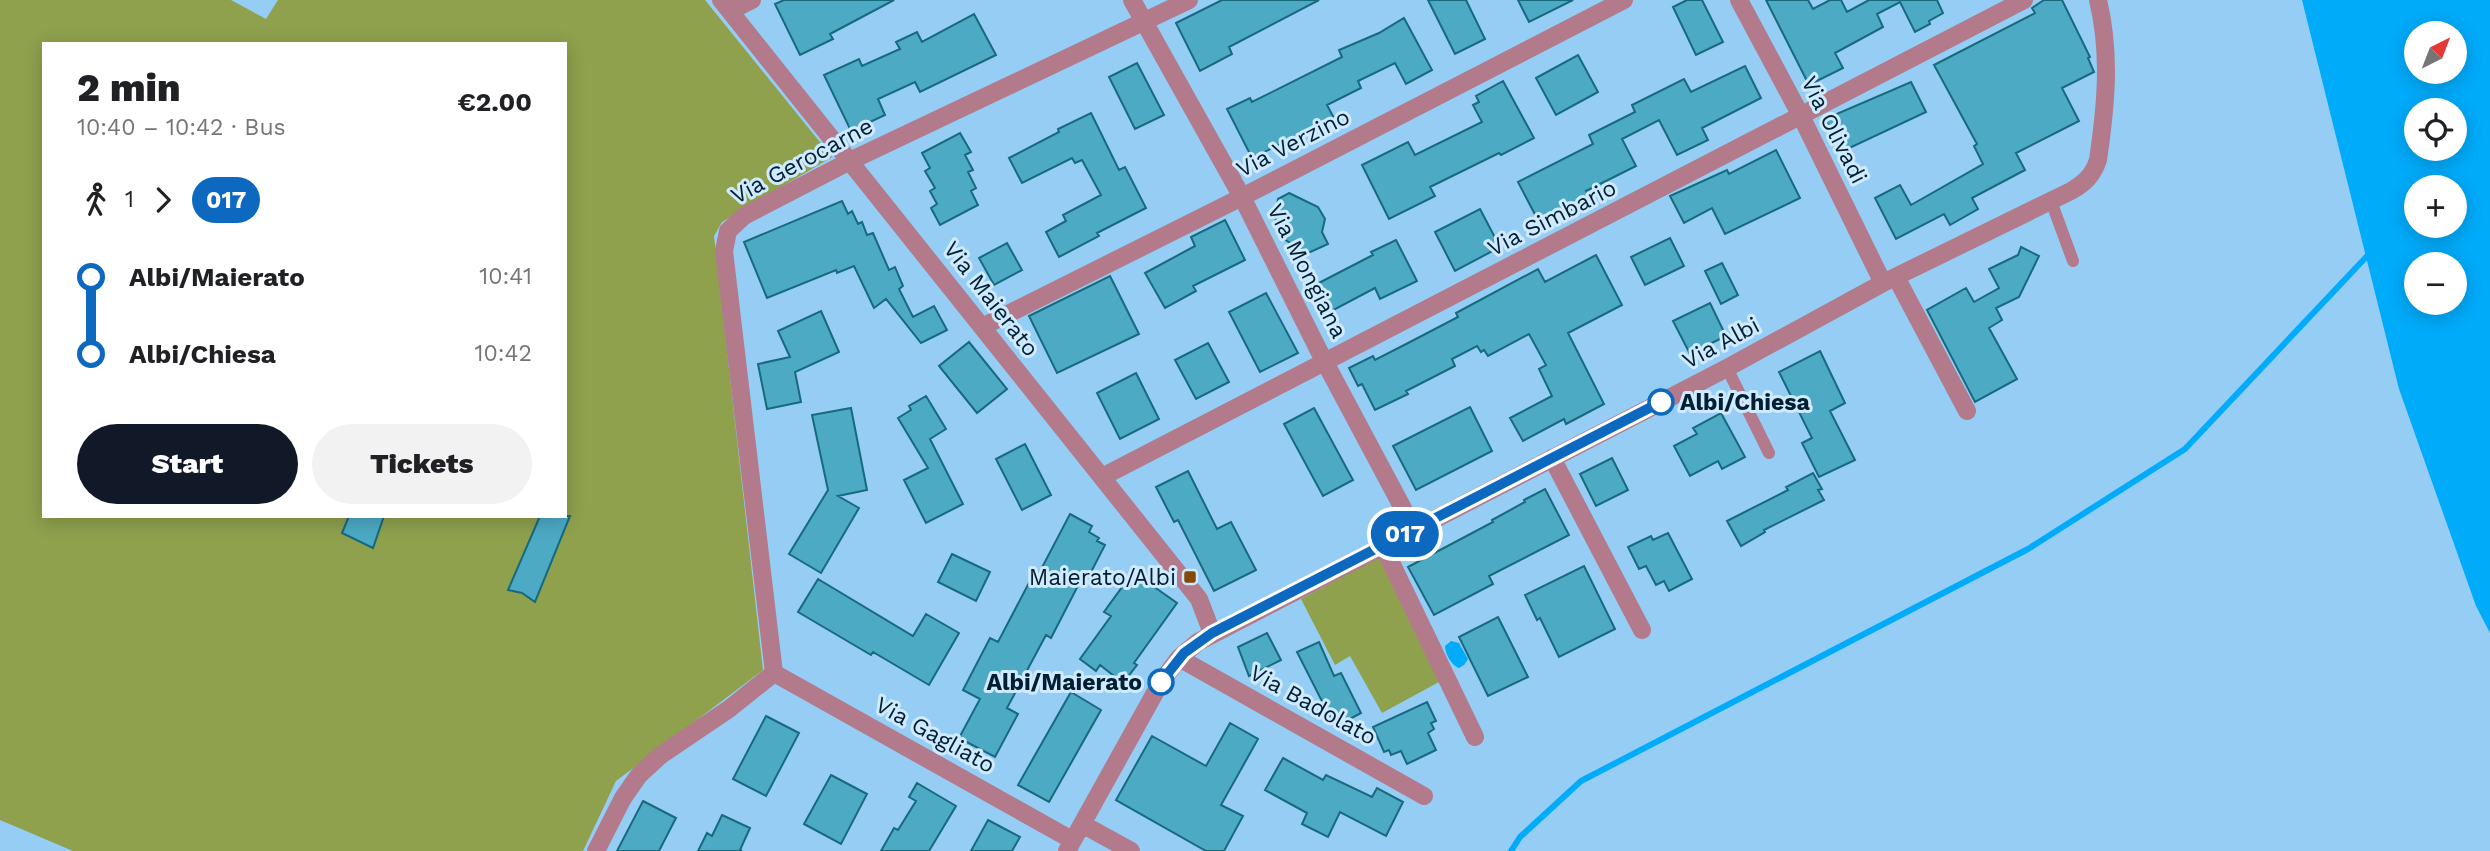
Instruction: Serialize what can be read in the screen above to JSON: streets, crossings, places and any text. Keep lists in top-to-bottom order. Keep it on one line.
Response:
{"streets":{"street":["Via Olivadi","Via Verzino","Via Gerocarne","Via Simbario","Via Mongiana","Via Maierato","Via Albi","Via Badolato","Via Gagliato"]},"crossings":[["Via Olivadi","Via Simbario"],["Via Olivadi","Via Albi"],["Via Verzino","Via Mongiana"],["Via Verzino","Via Maierato"],["Via Gerocarne","Via Mongiana"],["Via Gerocarne","Via Maierato"],["Via Gerocarne","Via Gagliato"],["Via Simbario","Via Mongiana"],["Via Simbario","Via Maierato"],["Via Mongiana","Via Albi"],["Via Maierato","Via Albi"],["Via Albi","Via Badolato"],["Via Albi","Via Gagliato"]],"places":{"other":["Albi/Chiesa","Albi/Maierato"],"transit":["Maierato/Albi"]},"lines":["bus line 017"],"north":"top right","page":{"on_map":"017","map_buttons":["+","−"],"heading":["2 min","10:40 – 10:42 · Bus","€2.00"],"legs":["1","017"],"list":[{"name":"Albi/Maierato","value":"10:41"},{"name":"Albi/Chiesa","value":"10:42"}],"buttons":["Start","Tickets"]}}
